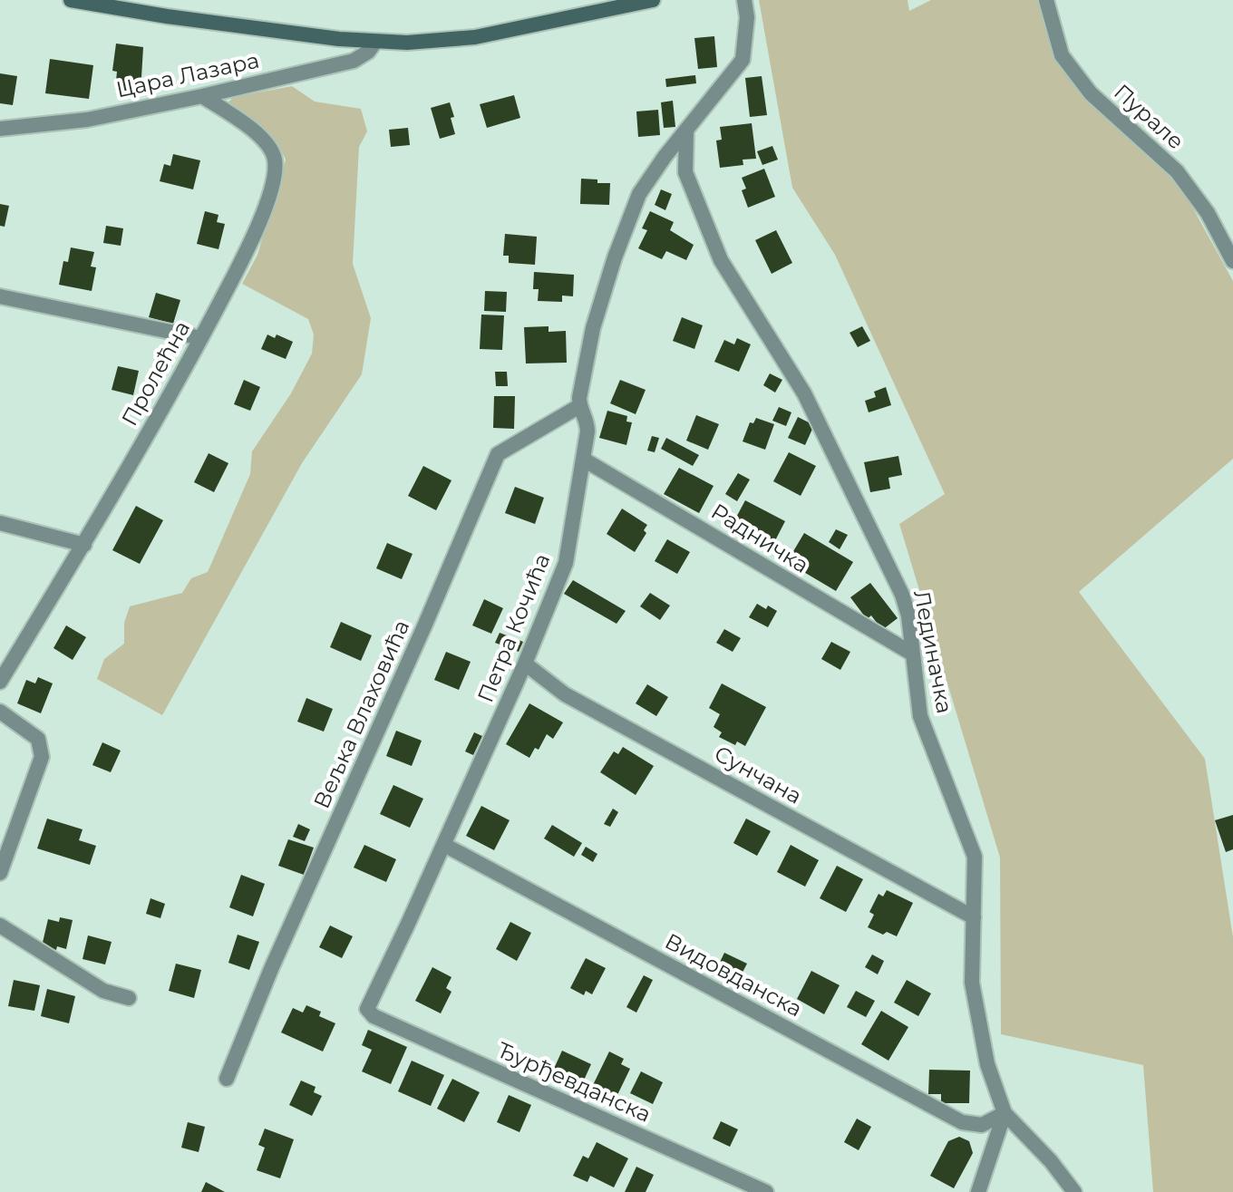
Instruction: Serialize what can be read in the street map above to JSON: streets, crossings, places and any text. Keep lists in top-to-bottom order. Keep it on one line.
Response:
{"streets":{"street":["Цара Лазара","Пурале","Пролећна","Радничка","Петра Кочића","Лединачка","Вељка Влаховића","Сунчана","Видовданска","Ђурђевданска"]},"crossings":[["Цара Лазара","Пролећна"],["Радничка","Петра Кочића"],["Радничка","Лединачка"],["Петра Кочића","Лединачка"],["Петра Кочића","Вељка Влаховића"],["Петра Кочића","Сунчана"],["Петра Кочића","Видовданска"],["Петра Кочића","Ђурђевданска"],["Лединачка","Сунчана"],["Лединачка","Видовданска"]]}
